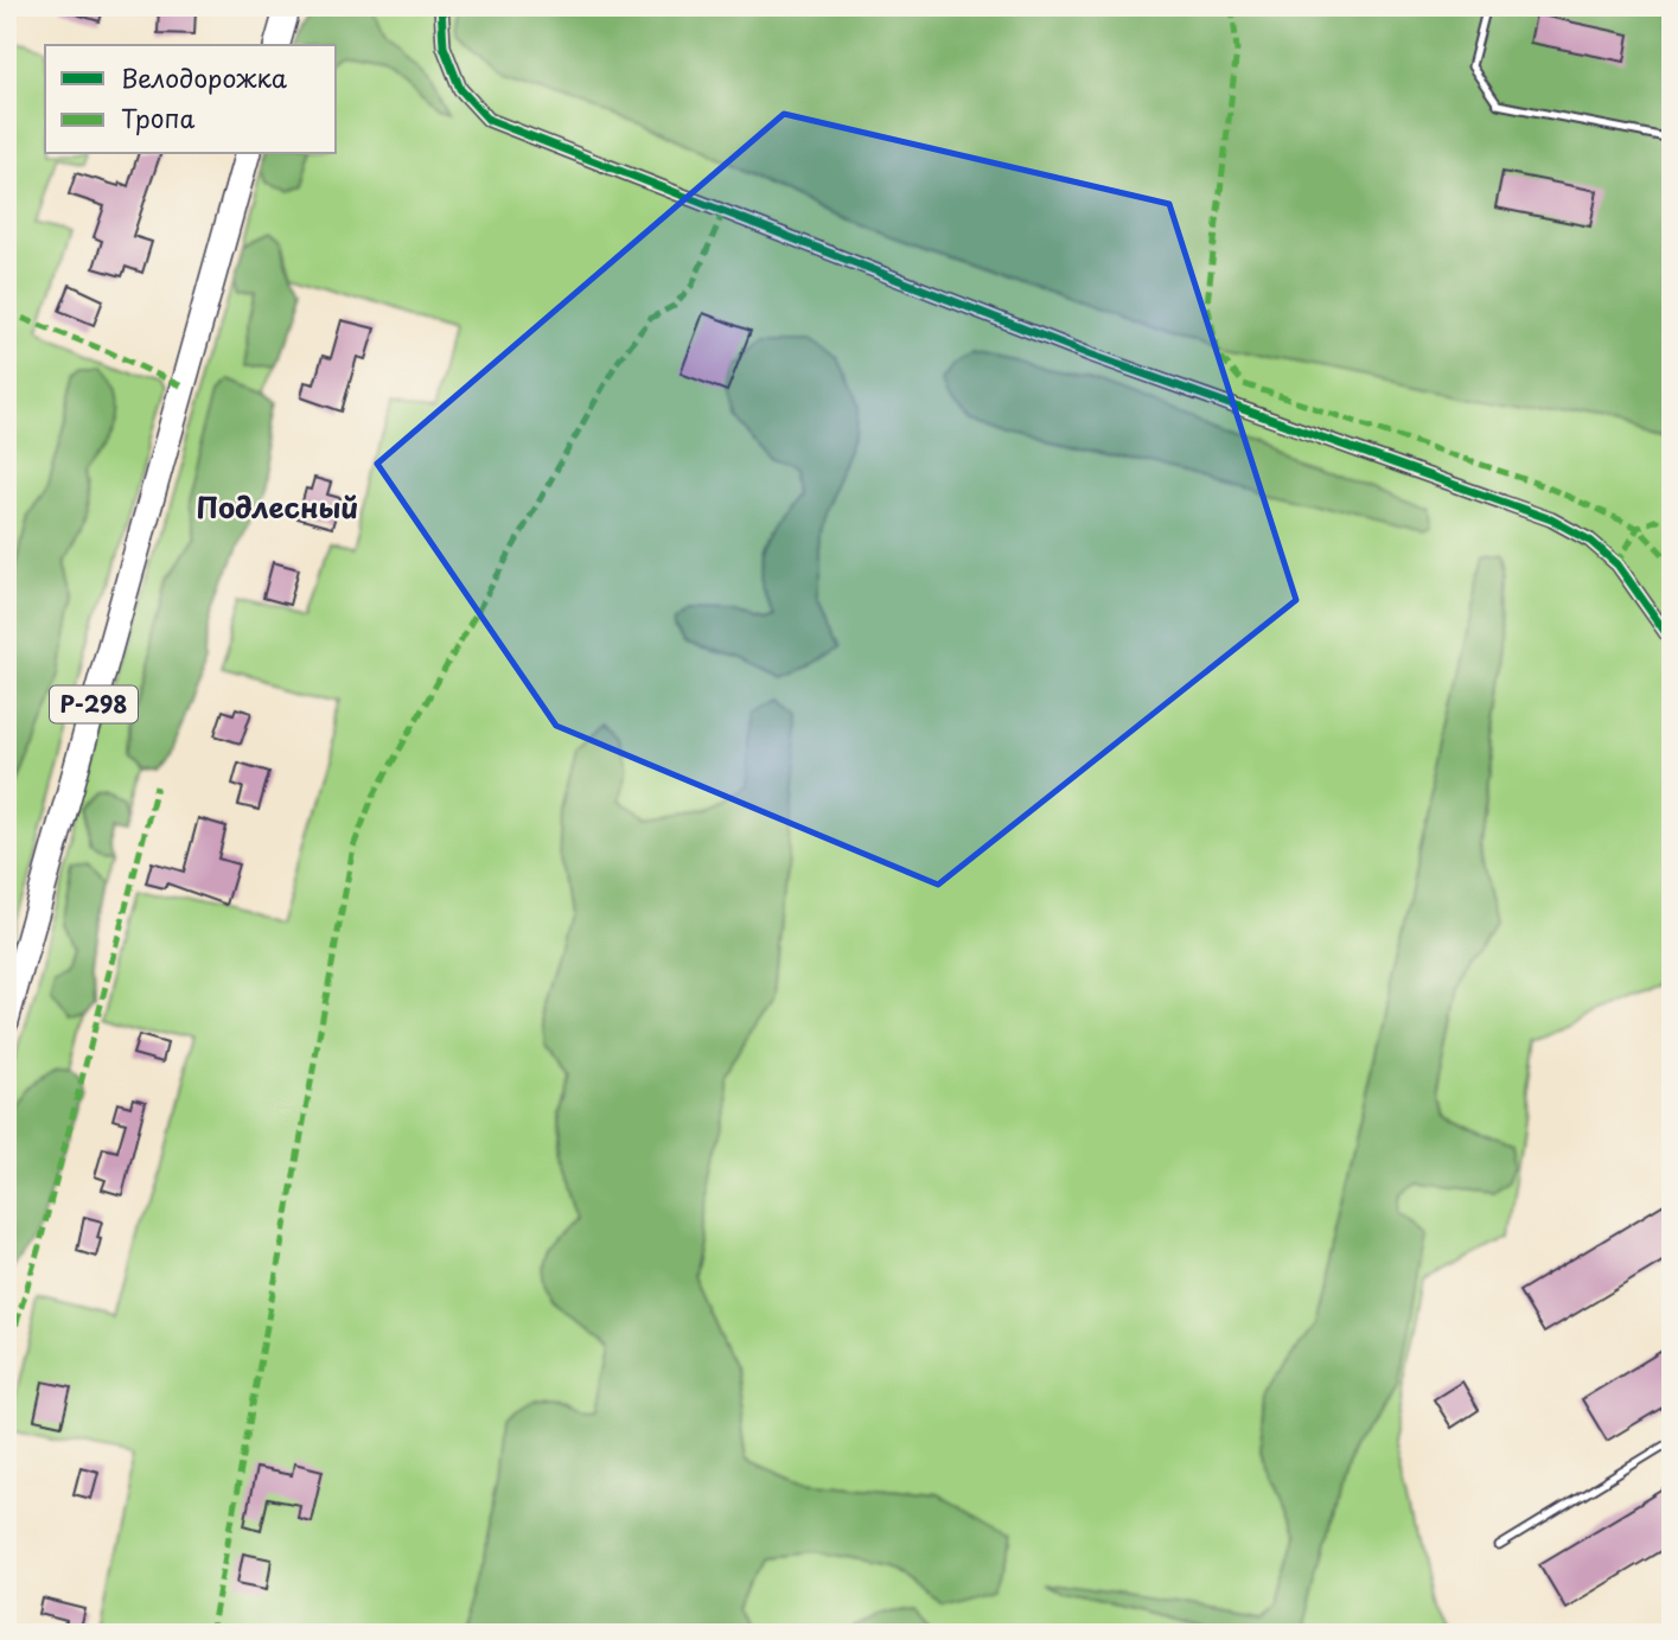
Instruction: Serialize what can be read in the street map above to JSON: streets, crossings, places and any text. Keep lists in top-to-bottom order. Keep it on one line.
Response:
{"streets":{"highway":["Р-298"]},"districts":["Подлесный"],"legend":["Велодорожка","Тропа"]}
